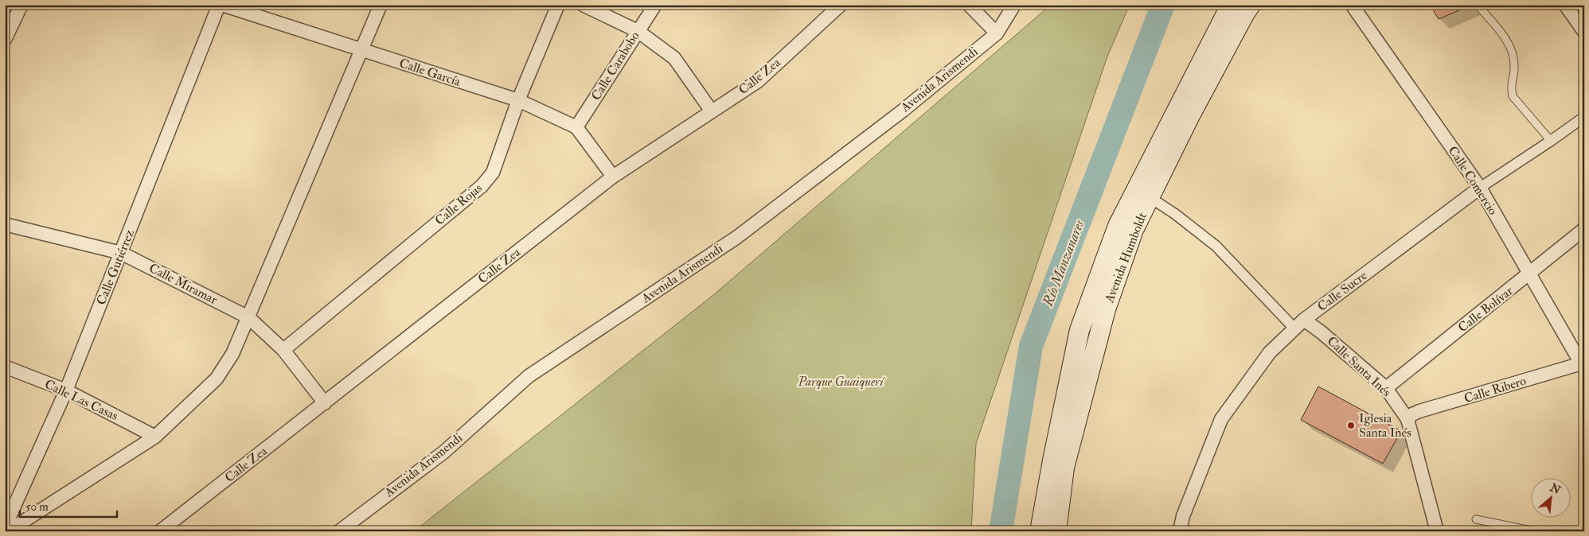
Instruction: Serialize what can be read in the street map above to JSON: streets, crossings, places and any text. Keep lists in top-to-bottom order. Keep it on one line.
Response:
{"streets":{"main road":["Avenida Humboldt"],"street":["Calle Carabobo","Calle García","Calle Zea","Avenida Arismendi","Calle Comercio","Calle Rojas","Calle Gutiérrez","Calle Miramar","Calle Sucre","Calle Bolívar","Calle Santa Inés","Calle Ribero","Calle Las Casas"]},"crossings":[["Calle Carabobo","Calle García"],["Calle García","Calle Zea"],["Calle García","Calle Rojas"],["Calle García","Calle Gutiérrez"],["Calle Zea","Calle Miramar"],["Calle Comercio","Calle Sucre"],["Calle Comercio","Calle Bolívar"],["Calle Comercio","Calle Ribero"],["Calle Rojas","Calle Miramar"],["Calle Gutiérrez","Calle Miramar"],["Calle Gutiérrez","Calle Las Casas"],["Calle Sucre","Calle Santa Inés"],["Calle Bolívar","Calle Santa Inés"],["Calle Santa Inés","Calle Ribero"]],"water":["Río Manzanares"],"parks":["Parque Guaiquerí"],"places":["Iglesia Santa Inés"],"scale_bar":"50 m","north":"top right"}
